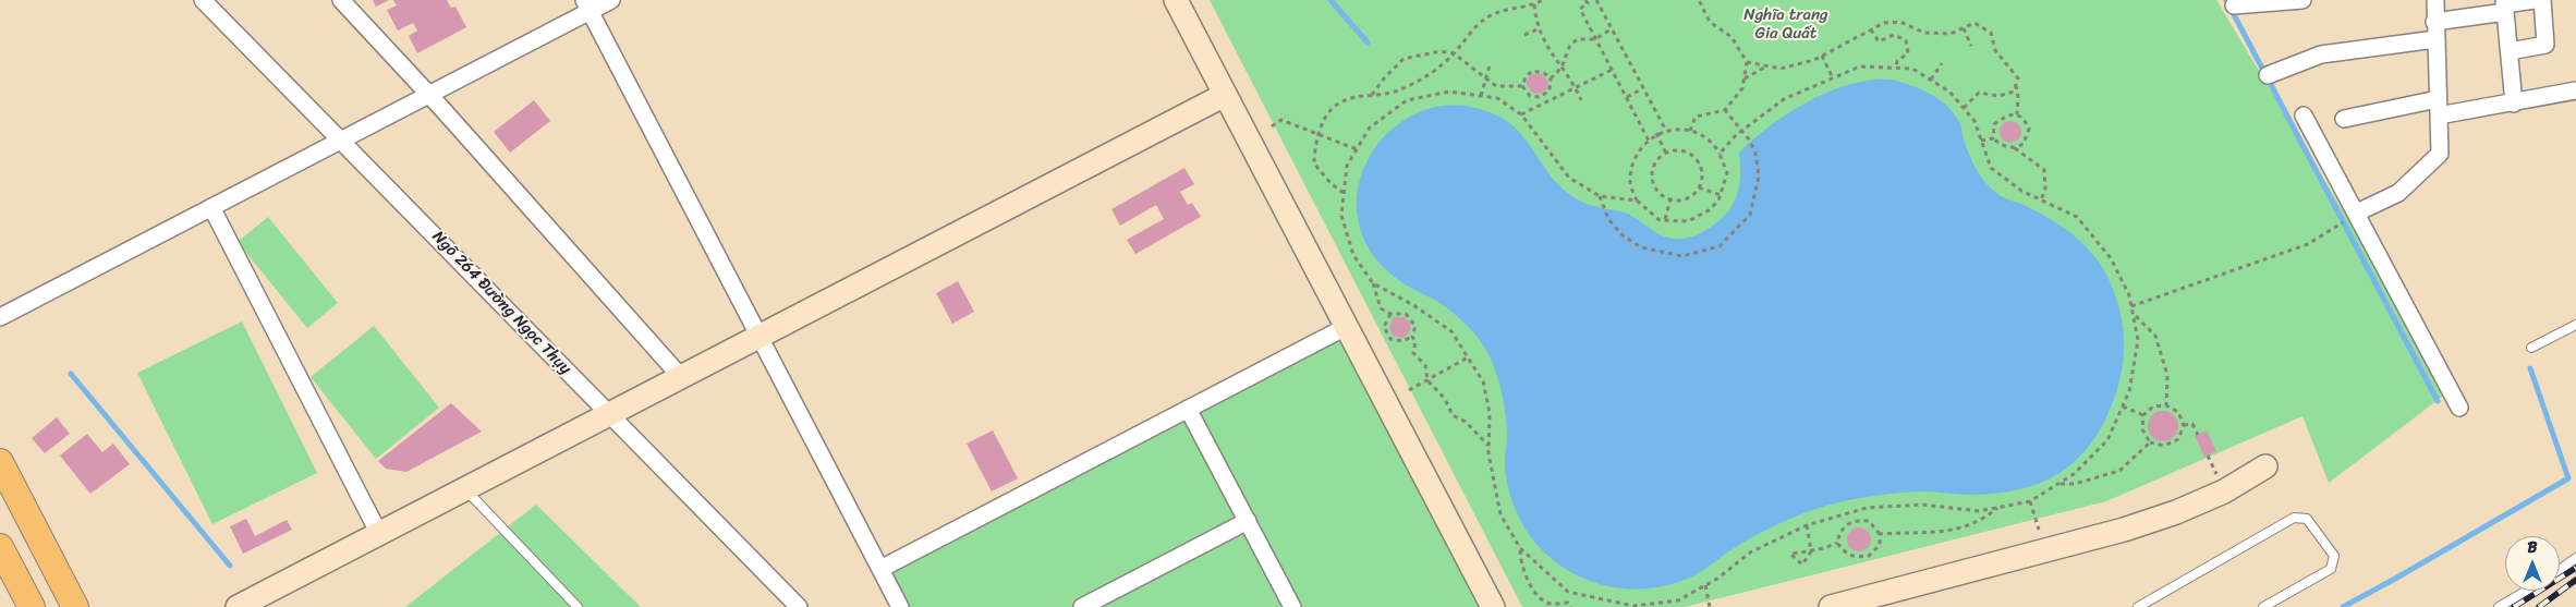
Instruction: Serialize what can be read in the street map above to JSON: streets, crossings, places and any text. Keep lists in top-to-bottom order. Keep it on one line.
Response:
{"streets":{"street":["Ngõ 264 Đường Ngọc Thụy"]},"parks":["Nghĩa trang Gia Quất"],"north":"top"}
